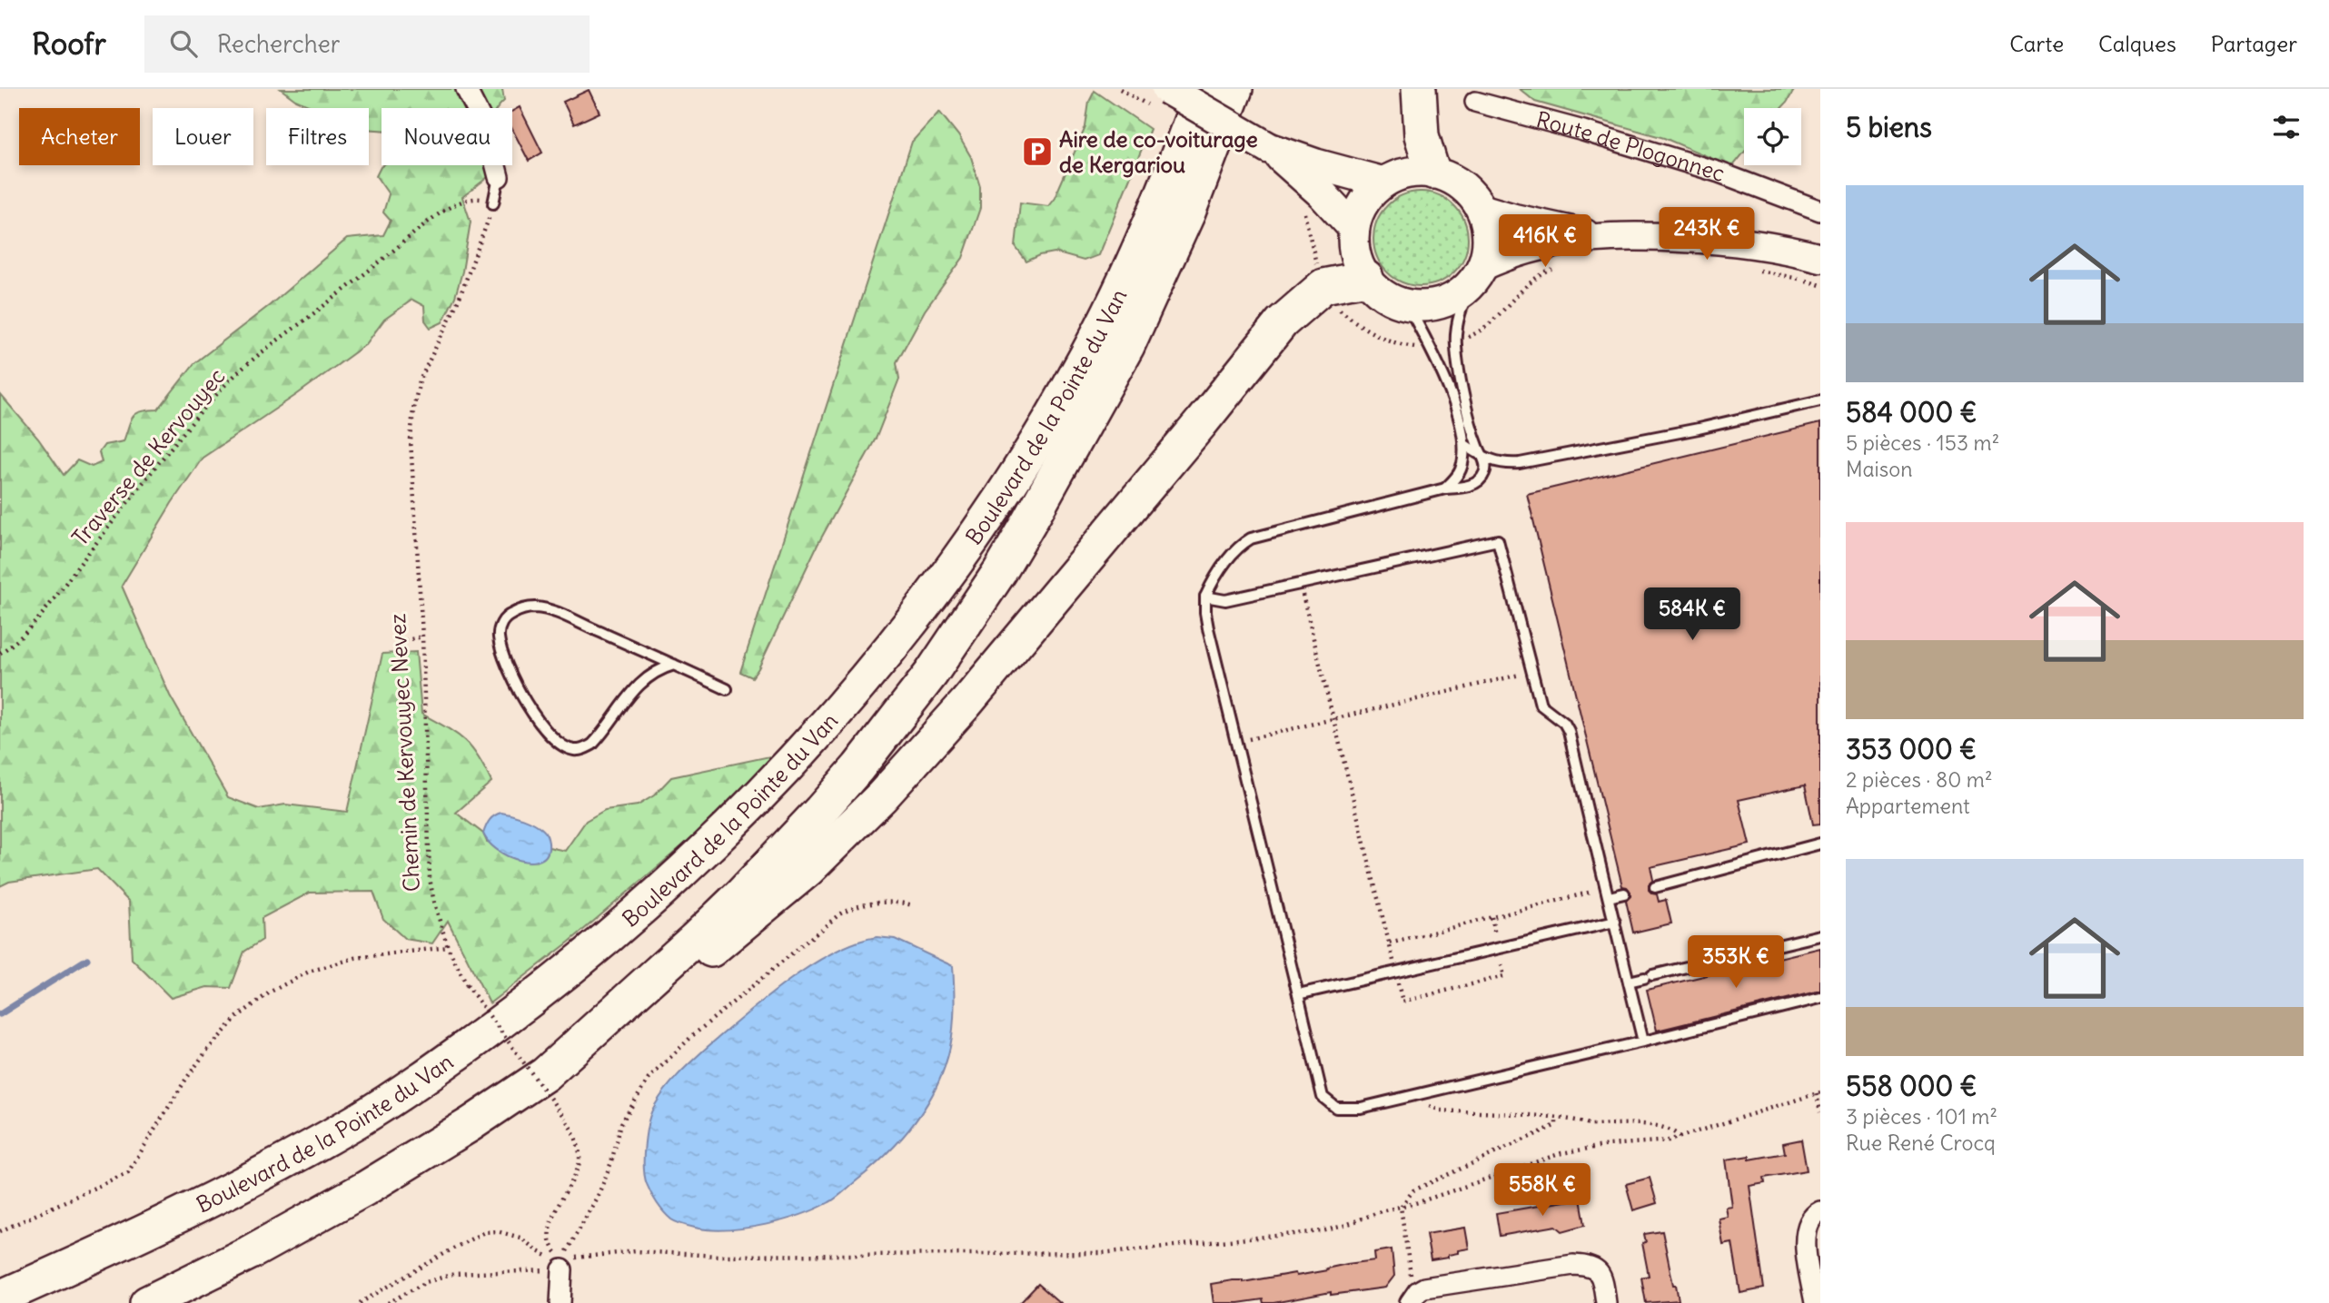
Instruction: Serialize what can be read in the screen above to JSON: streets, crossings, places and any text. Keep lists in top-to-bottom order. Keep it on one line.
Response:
{"streets":{"highway":["Boulevard de la Pointe du Van"],"street":["Route de Plogonnec"],"path":["Traverse de Kervouyec","Chemin de Kervouyec Nevez"]},"crossings":[["Traverse de Kervouyec","Chemin de Kervouyec Nevez"]],"places":{"parking":["Aire de co-voiturage de Kergariou"]},"page":{"header":"Roofr","search":"Rechercher","nav":["Carte","Calques","Partager"],"heading":"5 biens","chip":["Acheter","Louer","Filtres","Nouveau"],"list":[{"name":"584 000 €","note":"5 pièces · 153 m² · Maison"},{"name":"353 000 €","note":"2 pièces · 80 m² · Appartement"},{"name":"558 000 €","note":"3 pièces · 101 m² · Rue René Crocq"}],"price":["243K €","416K €","584K €","353K €","558K €"]}}
